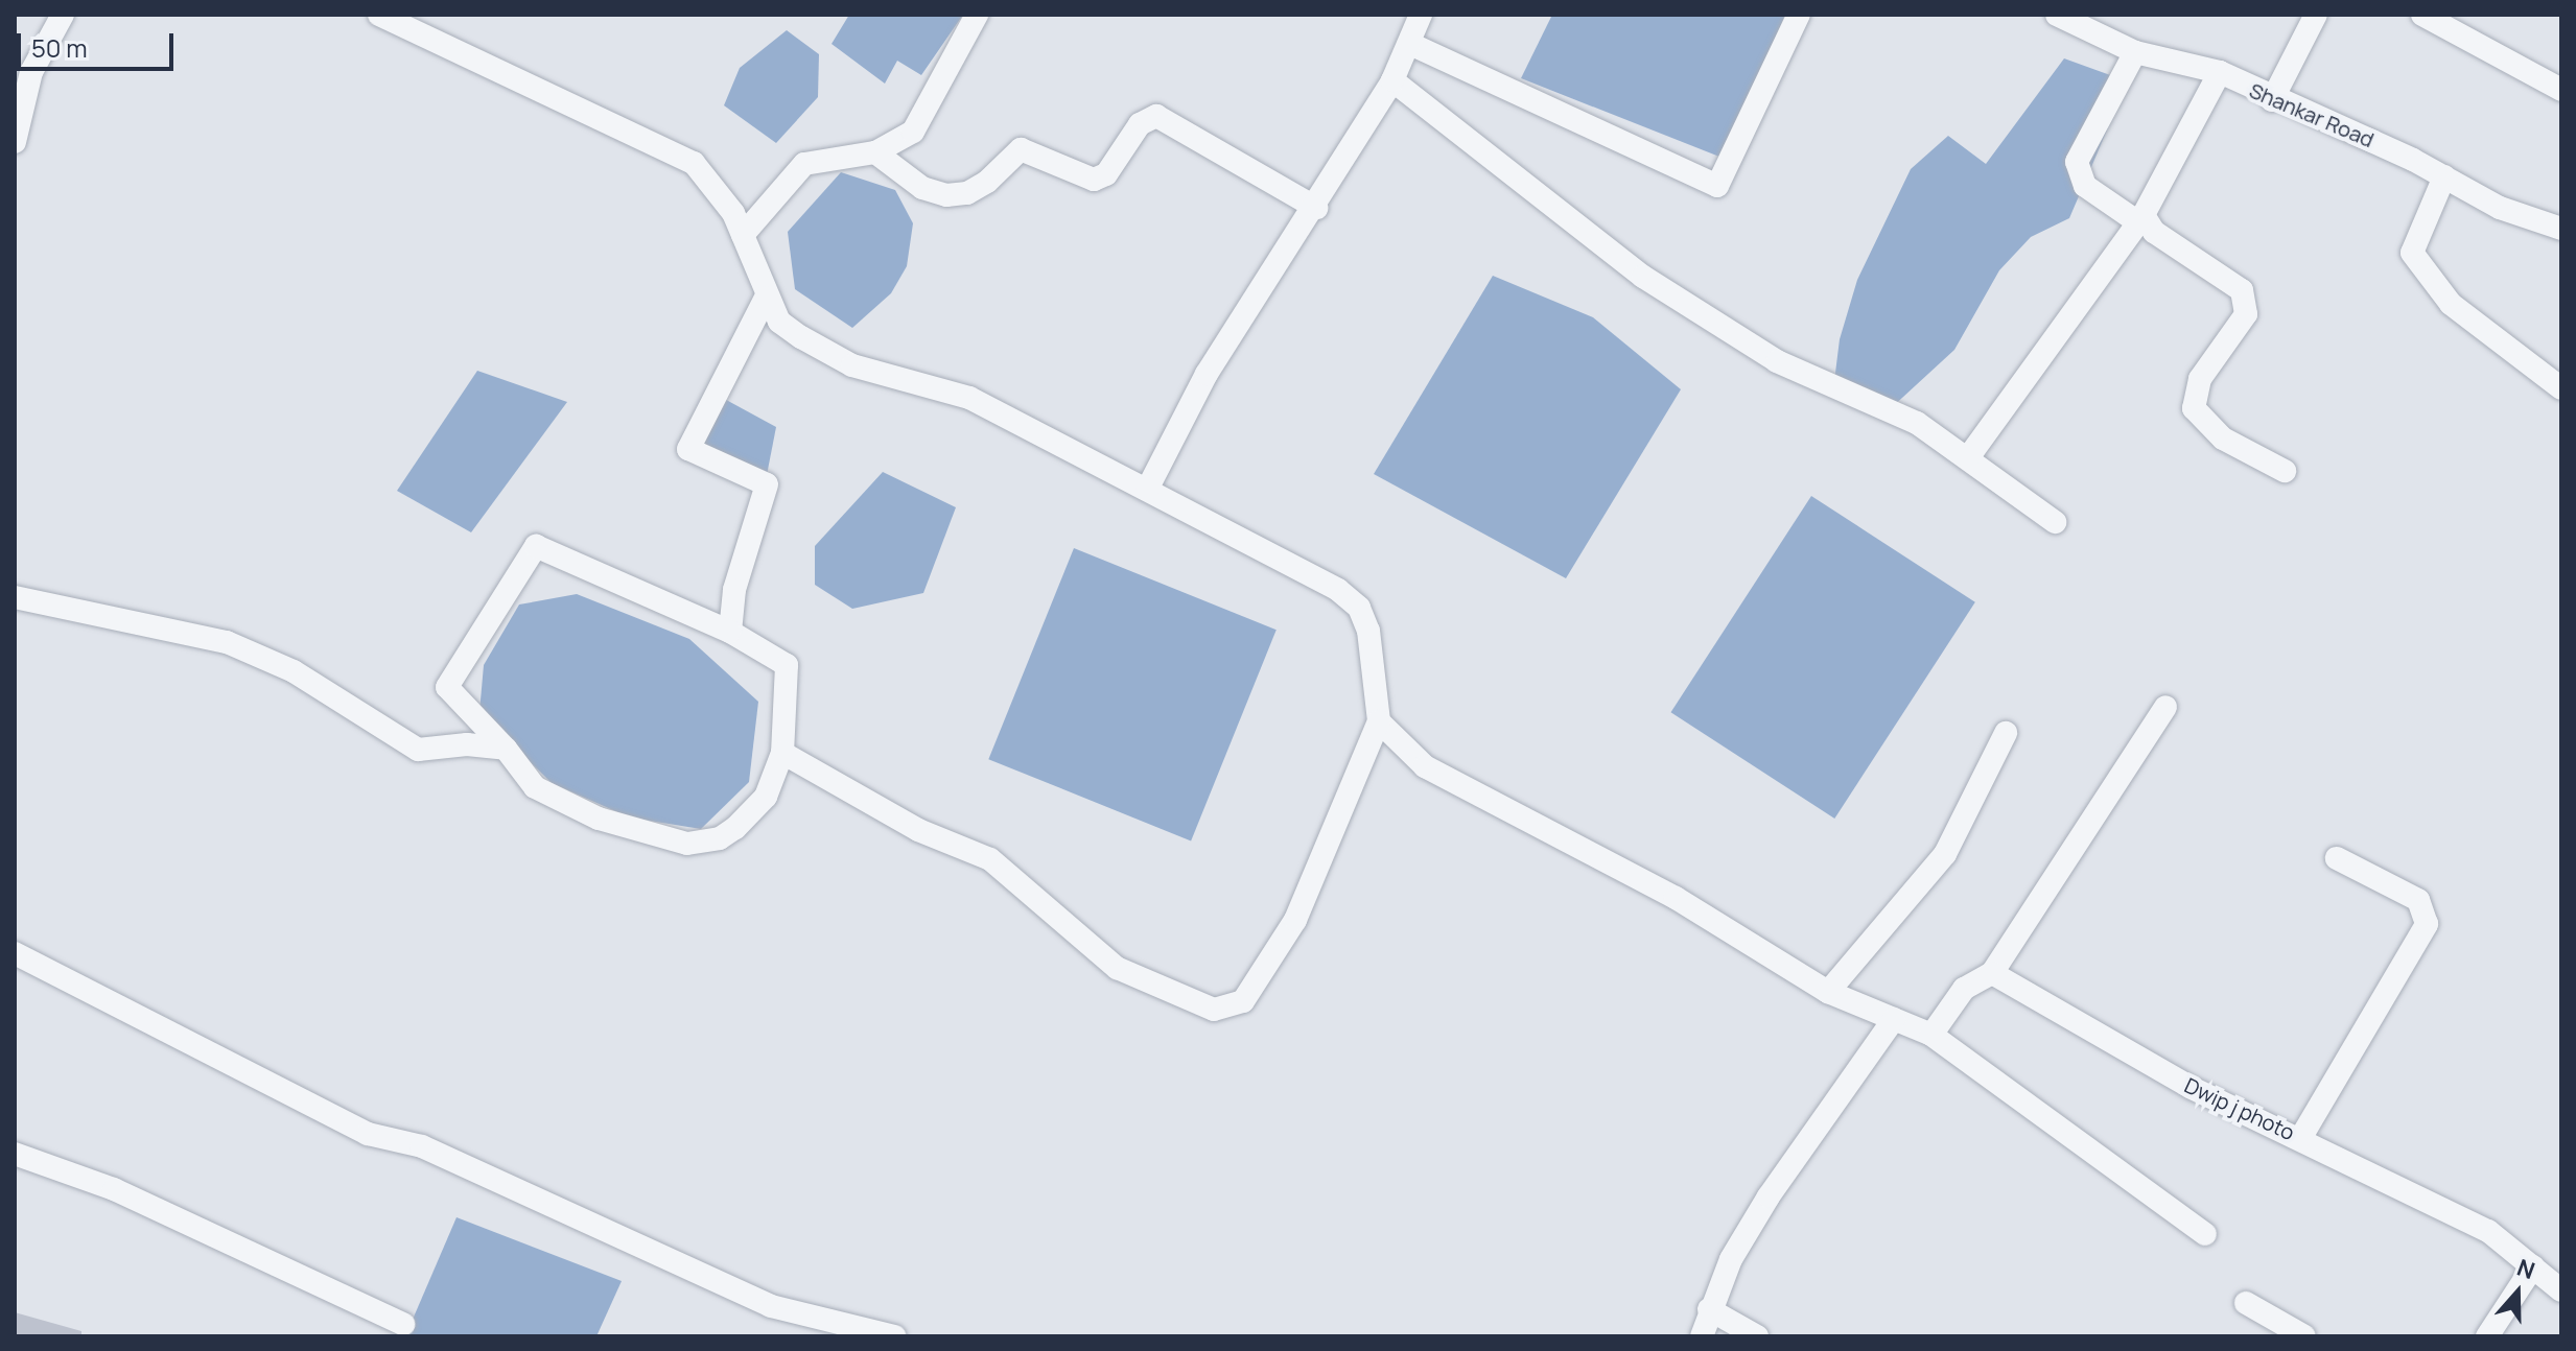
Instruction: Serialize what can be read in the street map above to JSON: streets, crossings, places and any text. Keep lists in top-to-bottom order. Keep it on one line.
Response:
{"streets":{"street":["Shankar Road","Dwip j photo"]},"scale_bar":"50 m","north":"top"}
